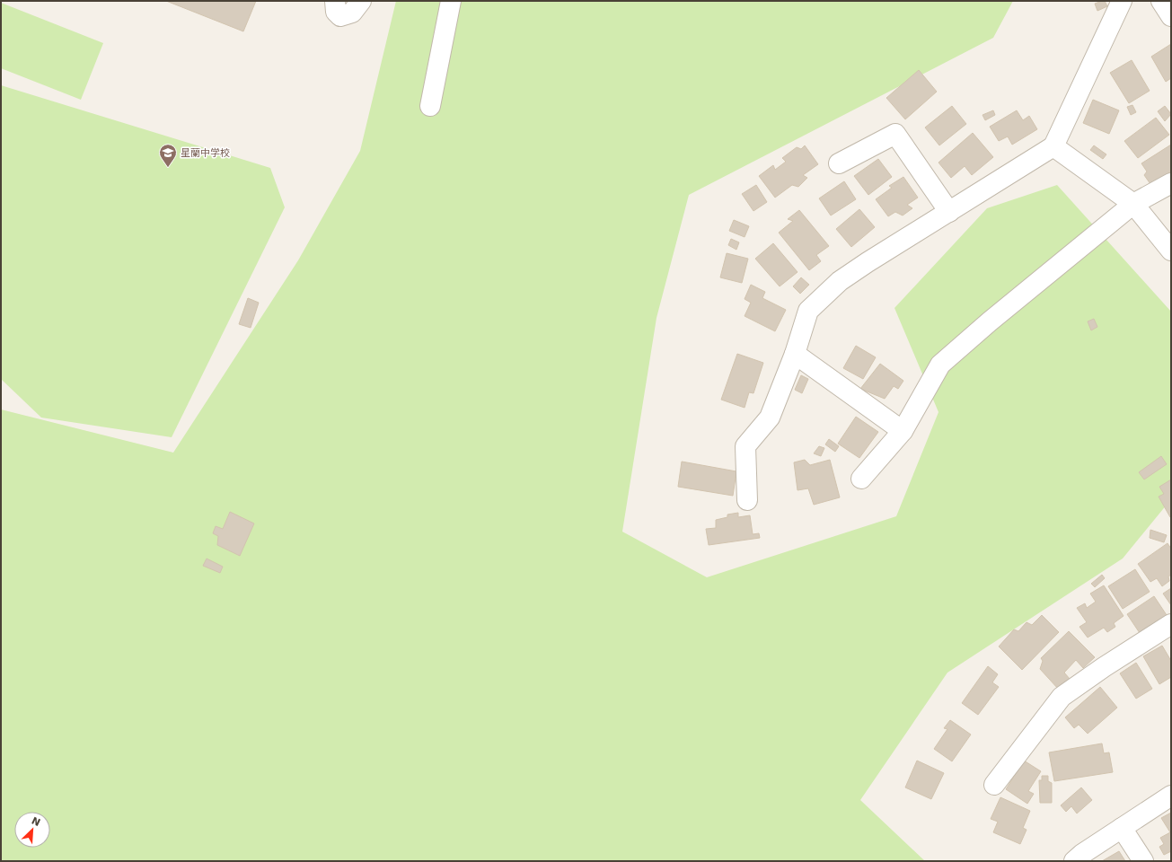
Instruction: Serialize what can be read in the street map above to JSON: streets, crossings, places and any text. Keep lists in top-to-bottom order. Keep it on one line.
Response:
{"places":{"school or university":["星蘭中学校"]},"north":"top right"}
